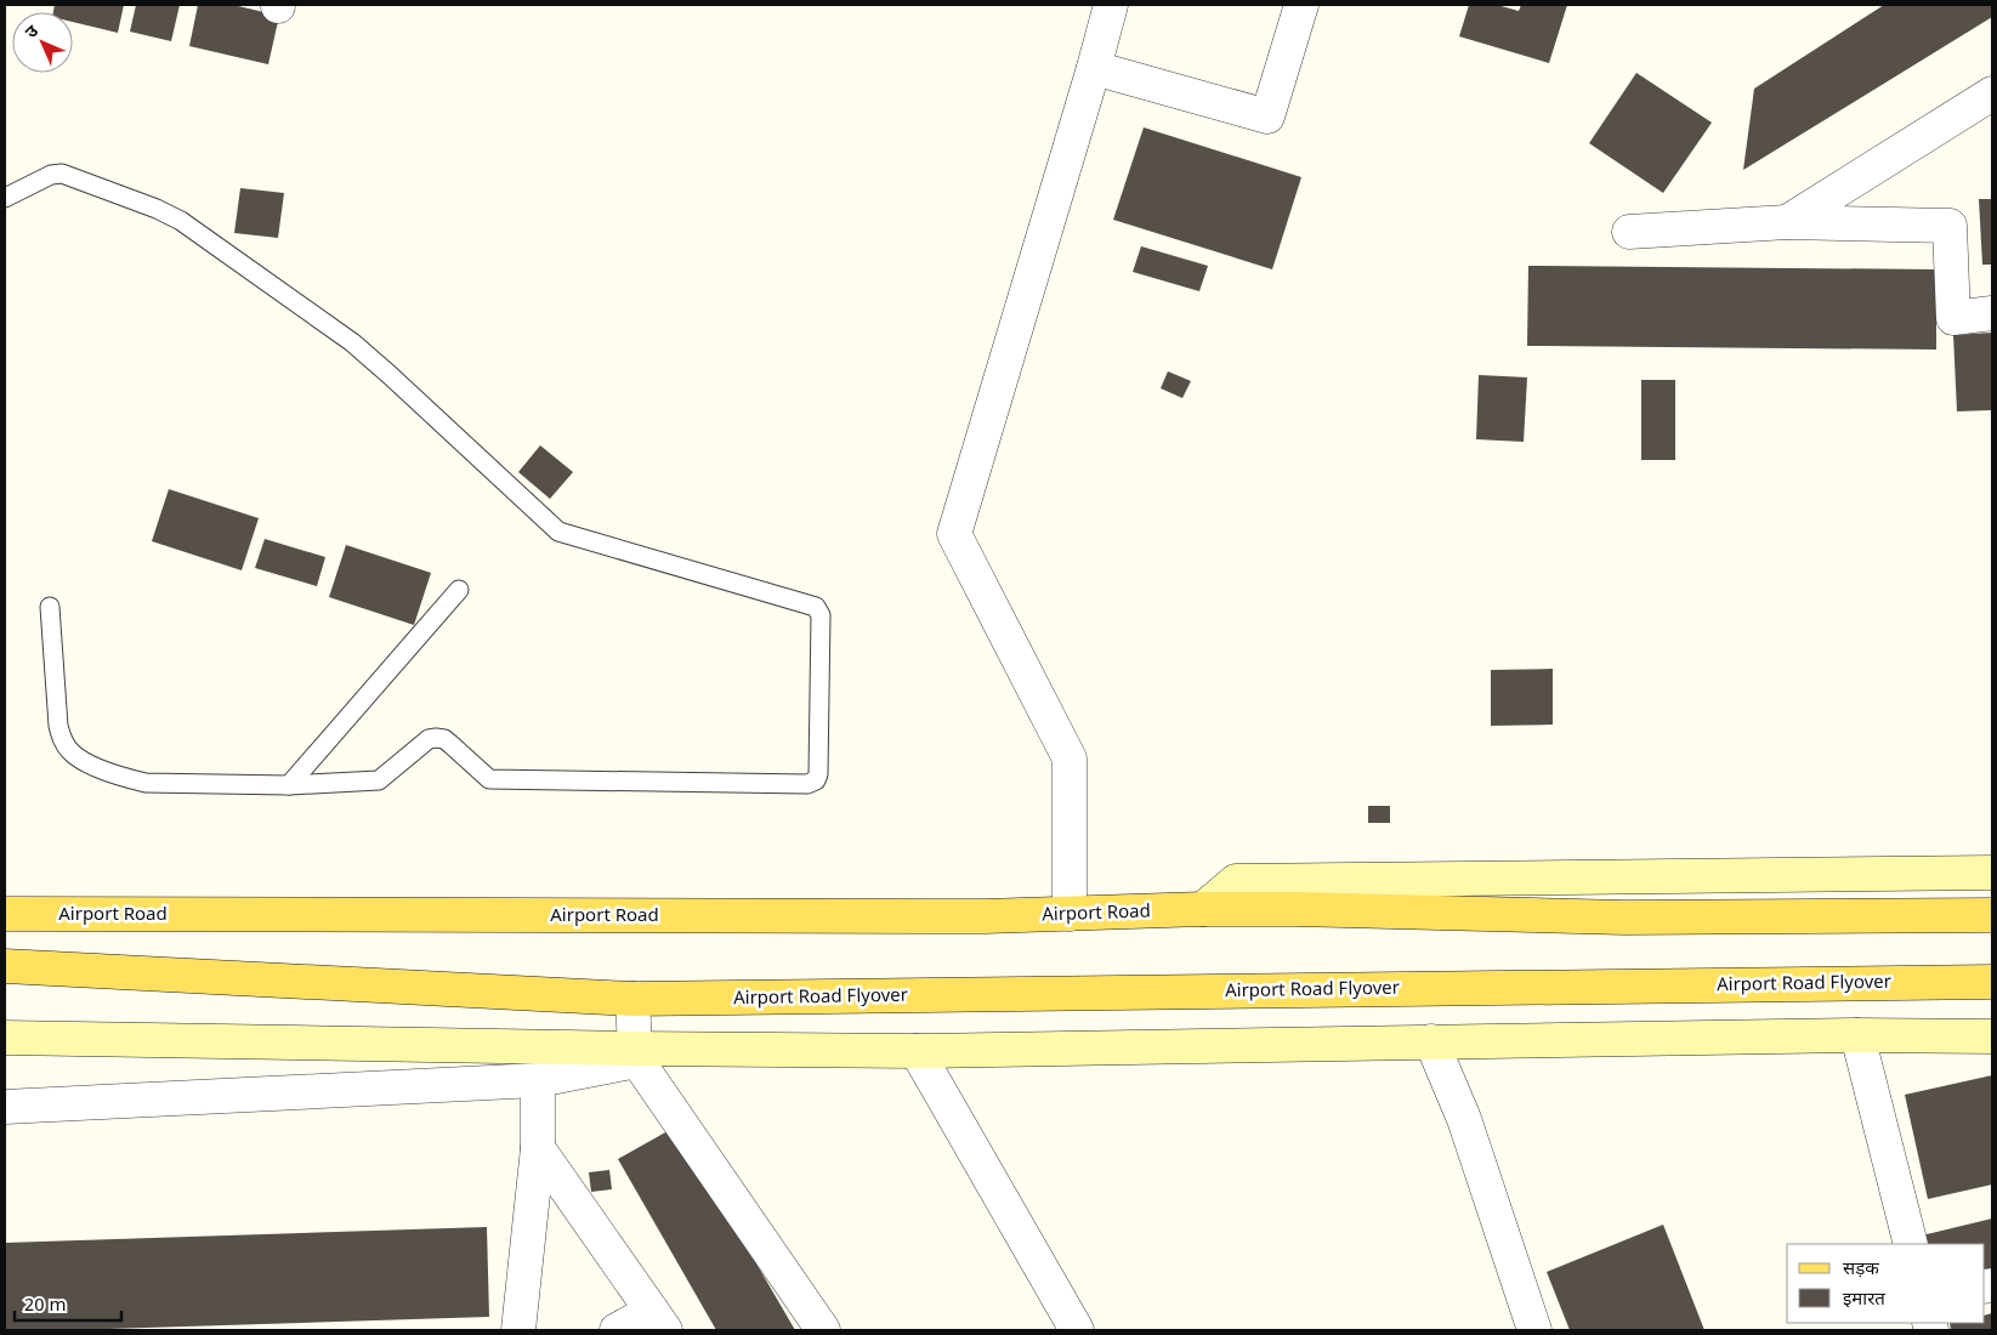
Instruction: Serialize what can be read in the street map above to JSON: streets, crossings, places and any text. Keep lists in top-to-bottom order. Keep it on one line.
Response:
{"streets":{"main road":["Airport Road","Airport Road Flyover"]},"legend":["सड़क","इमारत"],"scale_bar":"20 m","north":"top left"}
